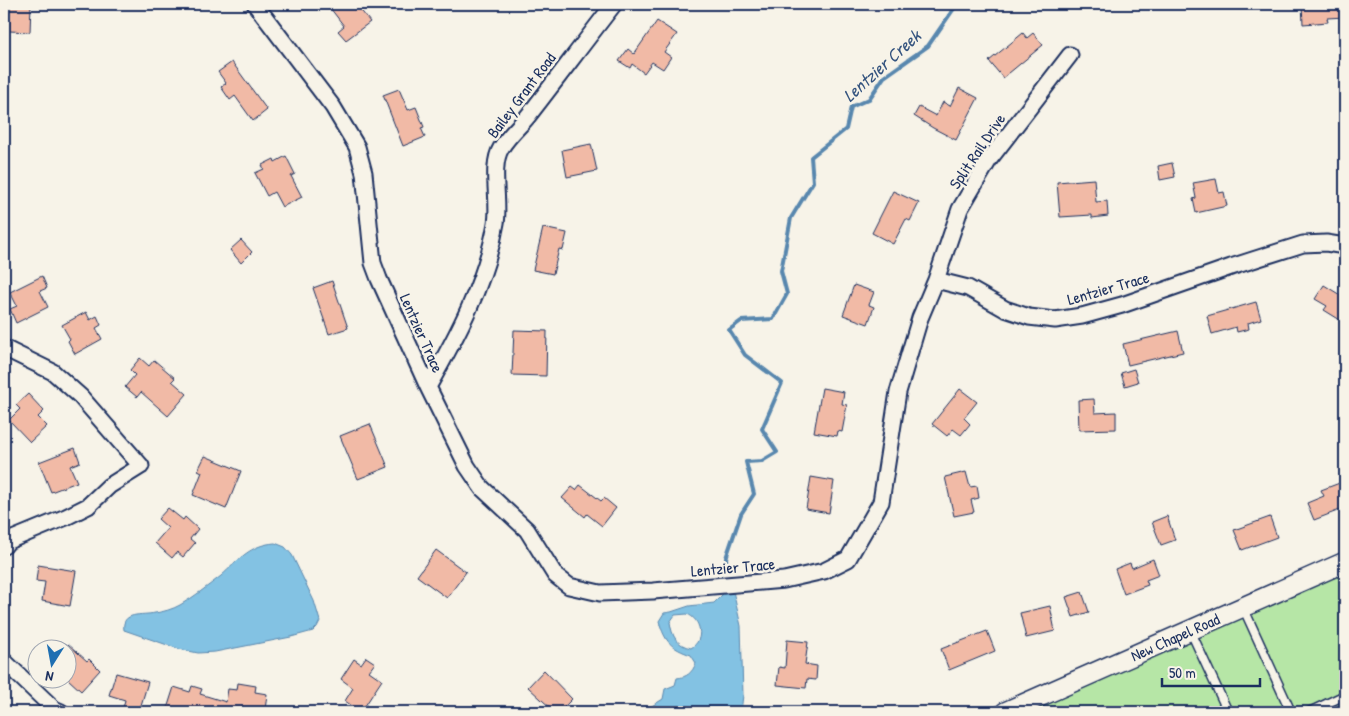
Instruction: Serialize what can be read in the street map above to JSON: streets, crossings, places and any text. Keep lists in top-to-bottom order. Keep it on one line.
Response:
{"streets":{"street":["Bailey Grant Road","Split Rail Drive","Lentzier Trace","New Chapel Road"]},"crossings":[["Bailey Grant Road","Lentzier Trace"],["Split Rail Drive","Lentzier Trace"]],"water":["Lentzier Creek"],"scale_bar":"50 m","north":"bottom"}
